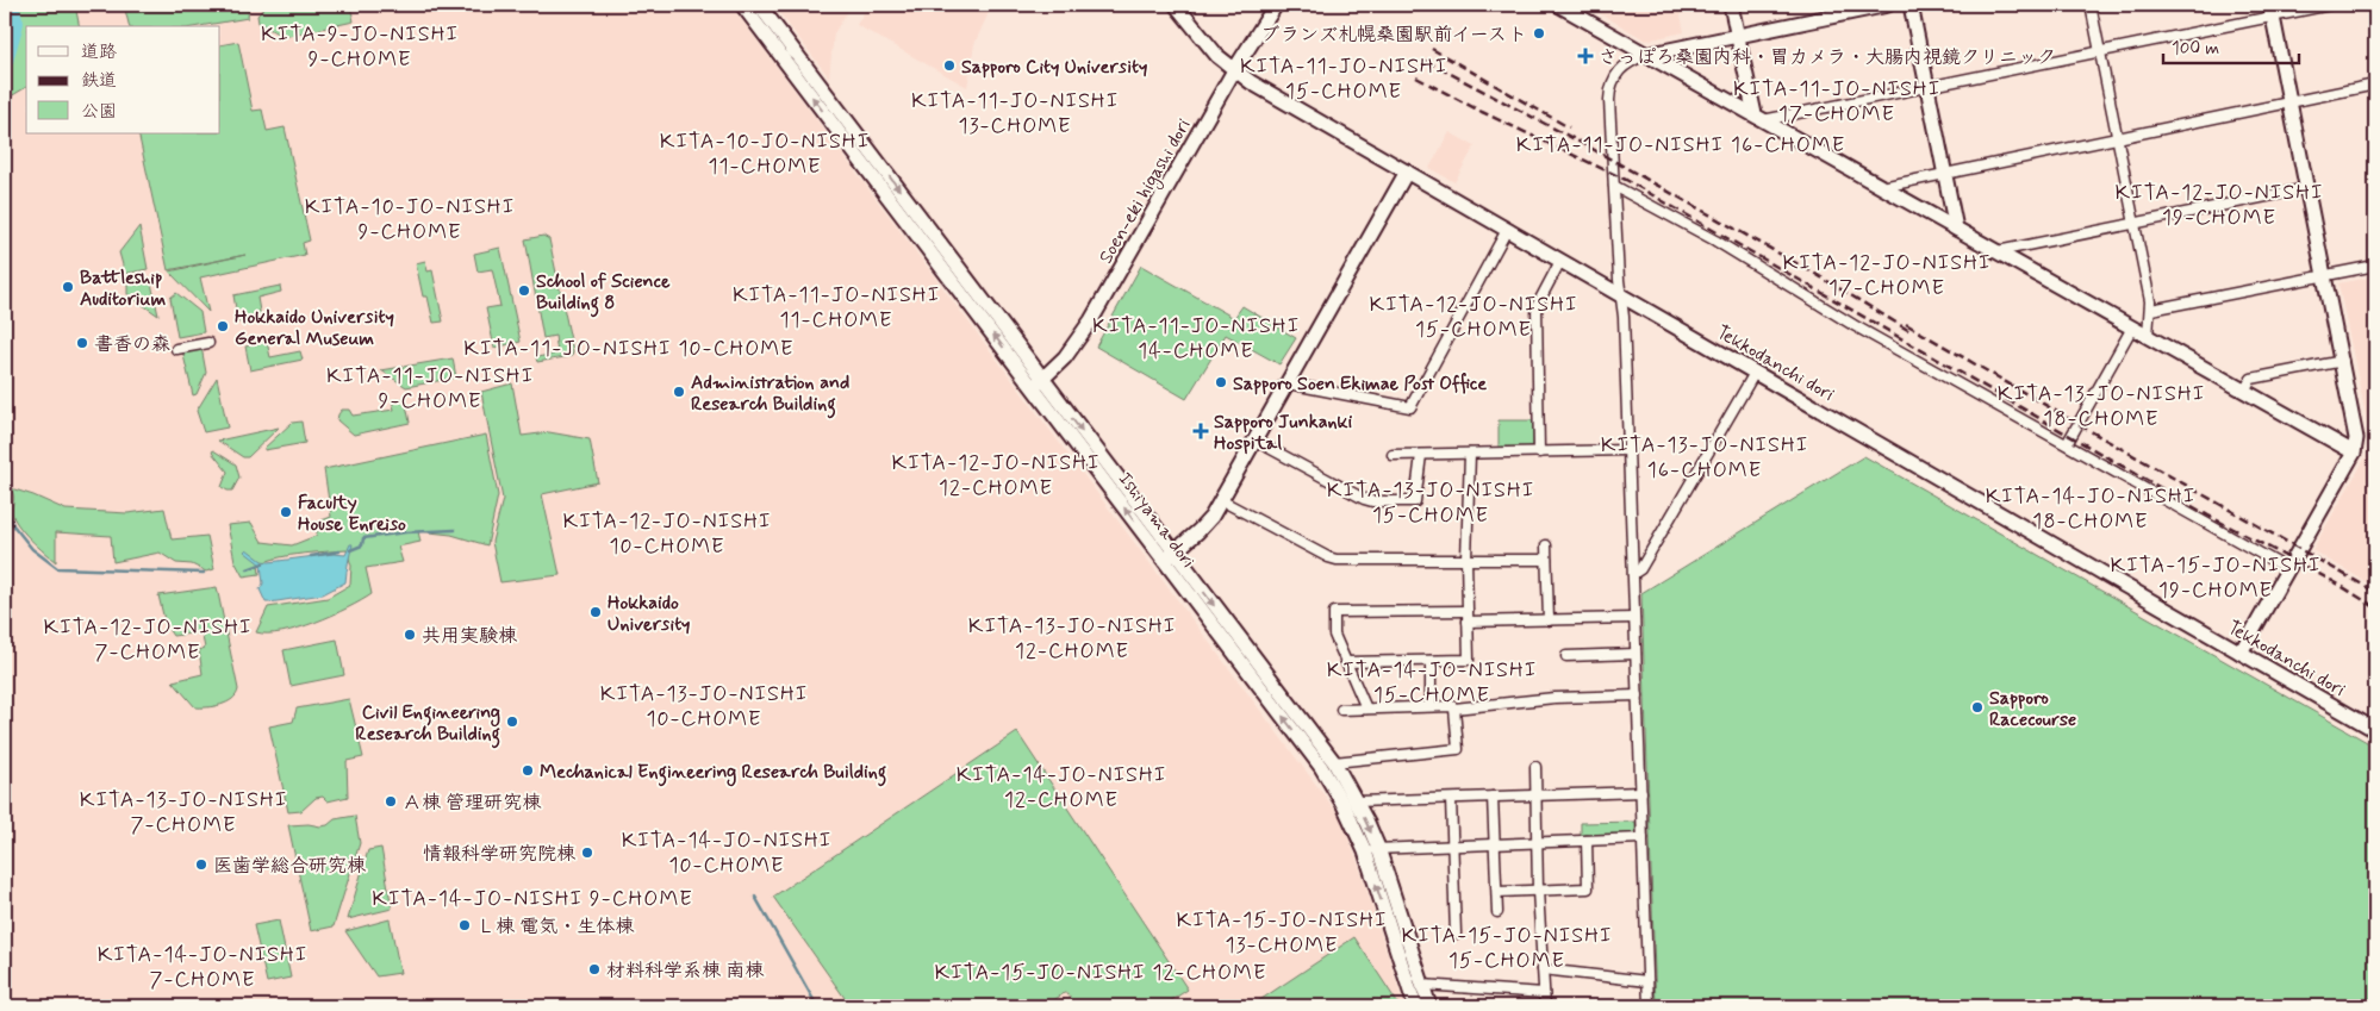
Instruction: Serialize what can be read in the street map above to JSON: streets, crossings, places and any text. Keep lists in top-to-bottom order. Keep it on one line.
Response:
{"streets":{"street":["Soen-eki higashi dori","Tekkodanchi dori","Ishiyama dori"]},"crossings":[["Soen-eki higashi dori","Tekkodanchi dori"],["Soen-eki higashi dori","Ishiyama dori"]],"districts":["KITA-9-JO-NISHI 9-CHOME","KITA-11-JO-NISHI 15-CHOME","KITA-11-JO-NISHI 17-CHOME","KITA-11-JO-NISHI 13-CHOME","KITA-10-JO-NISHI 11-CHOME","KITA-11-JO-NISHI 16-CHOME","KITA-12-JO-NISHI 19-CHOME","KITA-10-JO-NISHI 9-CHOME","KITA-12-JO-NISHI 17-CHOME","KITA-11-JO-NISHI 11-CHOME","KITA-12-JO-NISHI 15-CHOME","KITA-11-JO-NISHI 14-CHOME","KITA-11-JO-NISHI 10-CHOME","KITA-11-JO-NISHI 9-CHOME","KITA-13-JO-NISHI 18-CHOME","KITA-13-JO-NISHI 16-CHOME","KITA-12-JO-NISHI 12-CHOME","KITA-13-JO-NISHI 15-CHOME","KITA-14-JO-NISHI 18-CHOME","KITA-12-JO-NISHI 10-CHOME","KITA-15-JO-NISHI 19-CHOME","KITA-13-JO-NISHI 12-CHOME","KITA-12-JO-NISHI 7-CHOME","KITA-14-JO-NISHI 15-CHOME","KITA-13-JO-NISHI 10-CHOME","KITA-14-JO-NISHI 12-CHOME","KITA-13-JO-NISHI 7-CHOME","KITA-14-JO-NISHI 10-CHOME","KITA-14-JO-NISHI 9-CHOME","KITA-15-JO-NISHI 13-CHOME","KITA-15-JO-NISHI 15-CHOME","KITA-14-JO-NISHI 7-CHOME","KITA-15-JO-NISHI 12-CHOME"],"places":{"other":["ブランズ札幌桑園駅前イースト","Sapporo City University","Battleship Auditorium","School of Science Building 8","Hokkaido University General Museum","書香の森","Sapporo Soen Ekimae Post Office","Administration and Research Building","Faculty House Enreiso","Hokkaido University","共用実験棟","Sapporo Racecourse","Civil Engineering Research Building","Mechanical Engineering Research Building","Ａ棟 管理研究棟","情報科学研究院棟","医歯学総合研究棟","Ｌ棟 電気・生体棟","材料科学系棟 南棟"],"health":["さっぽろ桑園内科・胃カメラ・大腸内視鏡クリニック","Sapporo Junkanki Hospital"]},"legend":["道路","鉄道","公園"],"scale_bar":"100 m"}
